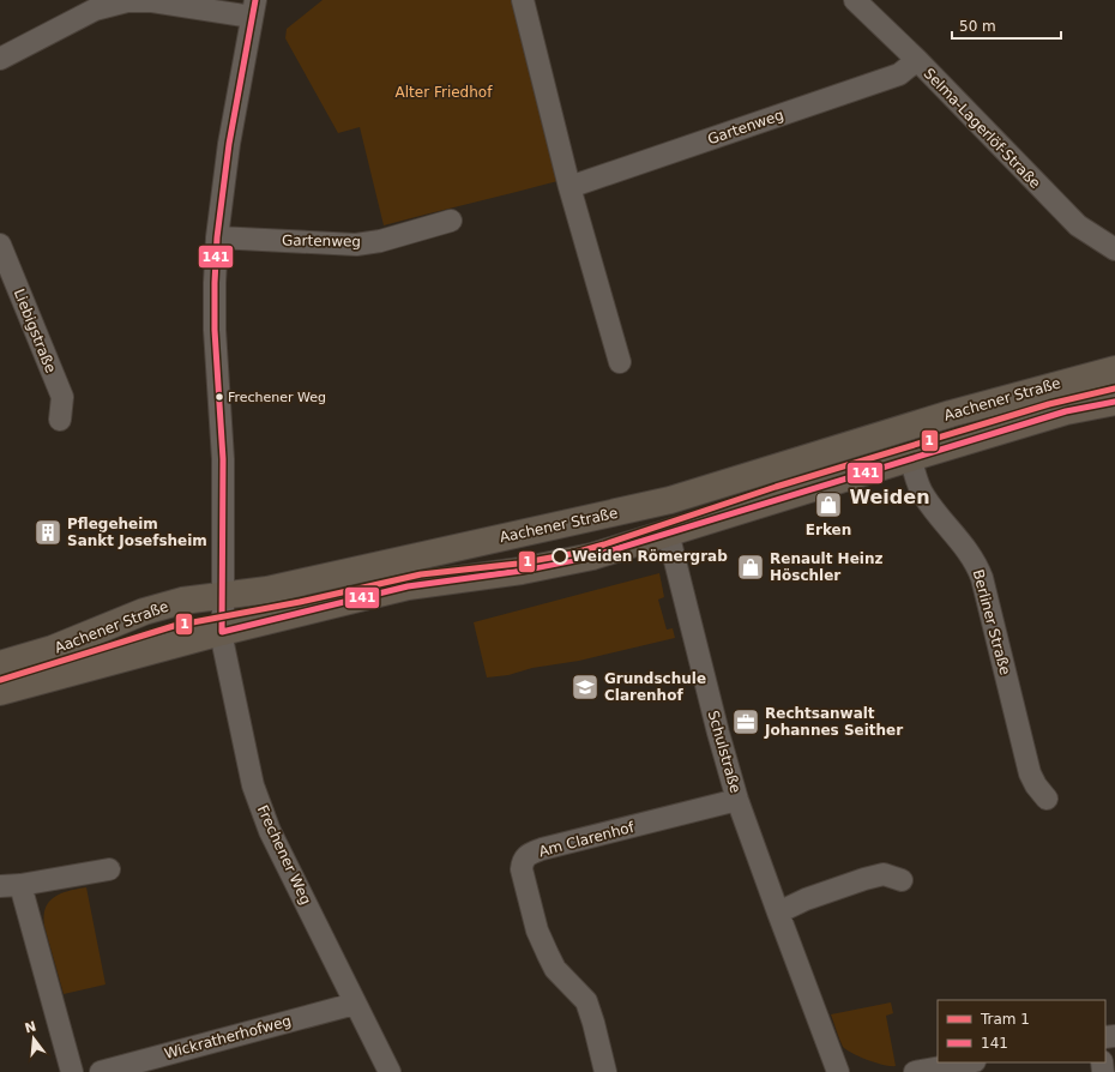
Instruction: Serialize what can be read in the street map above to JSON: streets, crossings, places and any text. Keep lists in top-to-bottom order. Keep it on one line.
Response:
{"streets":{"main road":["Aachener Straße"],"street":["Gartenweg","Selma-Lagerlöf-Straße","Liebigstraße","Berliner Straße","Schulstraße","Am Clarenhof","Frechener Weg","Wickratherhofweg"]},"crossings":[["Gartenweg","Selma-Lagerlöf-Straße"],["Gartenweg","Frechener Weg"],["Aachener Straße","Berliner Straße"],["Aachener Straße","Schulstraße"],["Aachener Straße","Frechener Weg"],["Schulstraße","Am Clarenhof"],["Frechener Weg","Wickratherhofweg"]],"districts":["Weiden"],"parks":["Alter Friedhof"],"places":{"other":["Frechener Weg","Weiden Römergrab"],"shop":["Erken","Renault Heinz Höschler"],"building":["Pflegeheim Sankt Josefsheim"],"school or university":["Grundschule Clarenhof"],"office":["Rechtsanwalt Johannes Seither"]},"lines":["transit line 141","tram line 1"],"legend":["Tram 1","141"],"scale_bar":"50 m","north":"top"}
